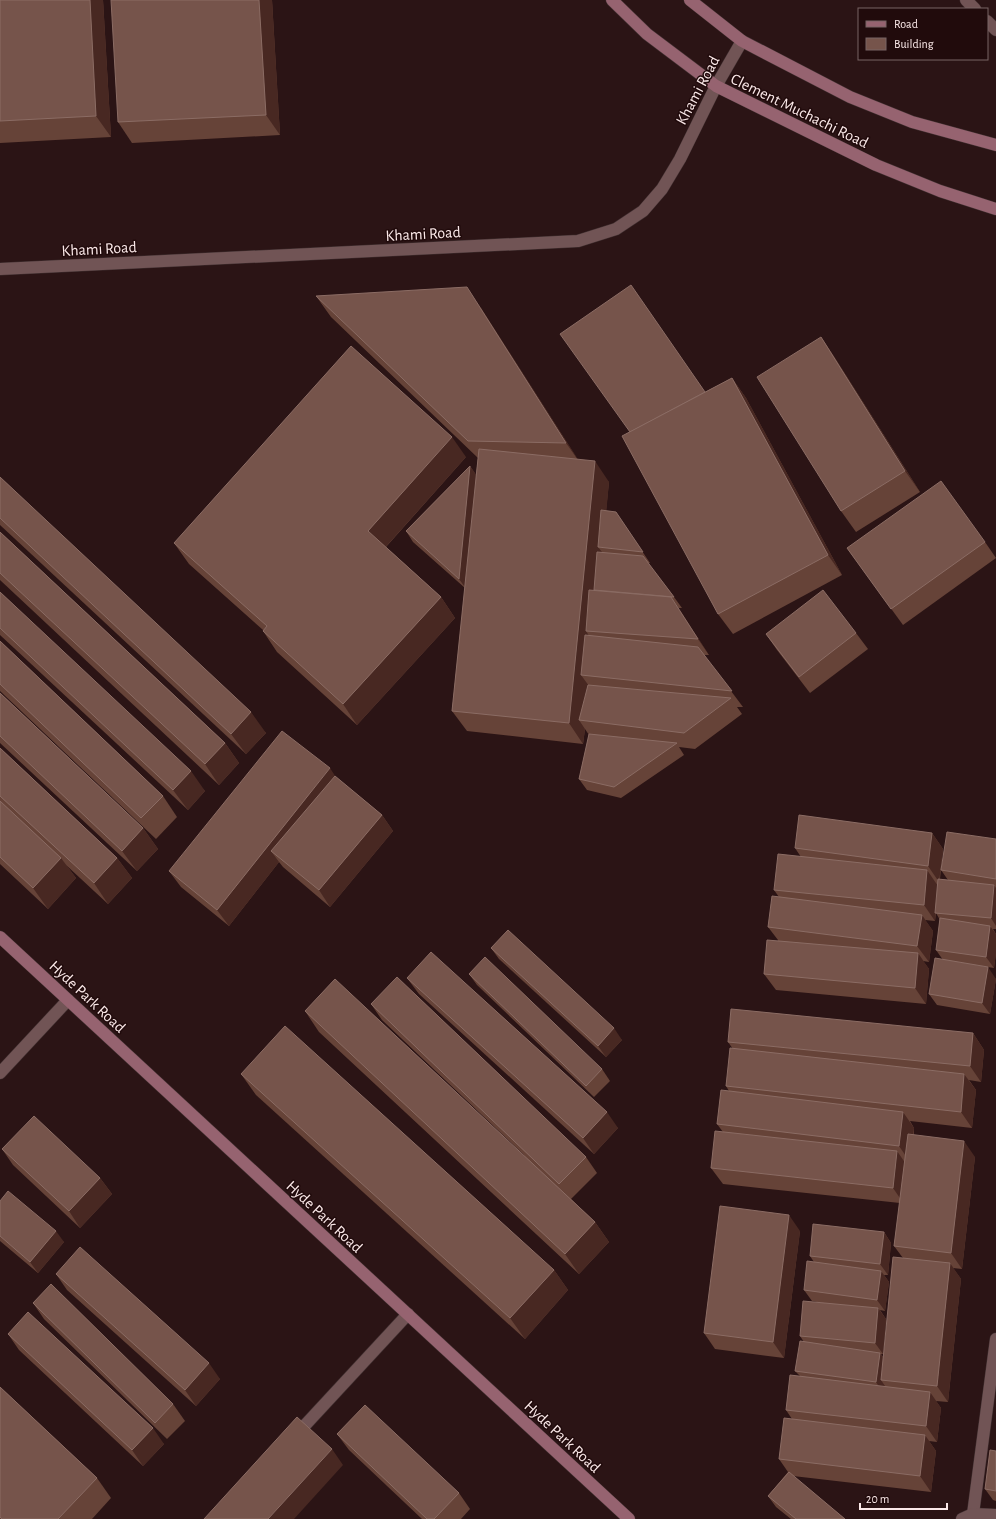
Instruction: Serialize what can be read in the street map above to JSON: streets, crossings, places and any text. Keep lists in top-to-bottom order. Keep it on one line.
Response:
{"streets":{"street":["Khami Road","Clement Muchachi Road","Hyde Park Road"]},"crossings":[["Khami Road","Clement Muchachi Road"]],"legend":["Road","Building"],"scale_bar":"20 m"}
